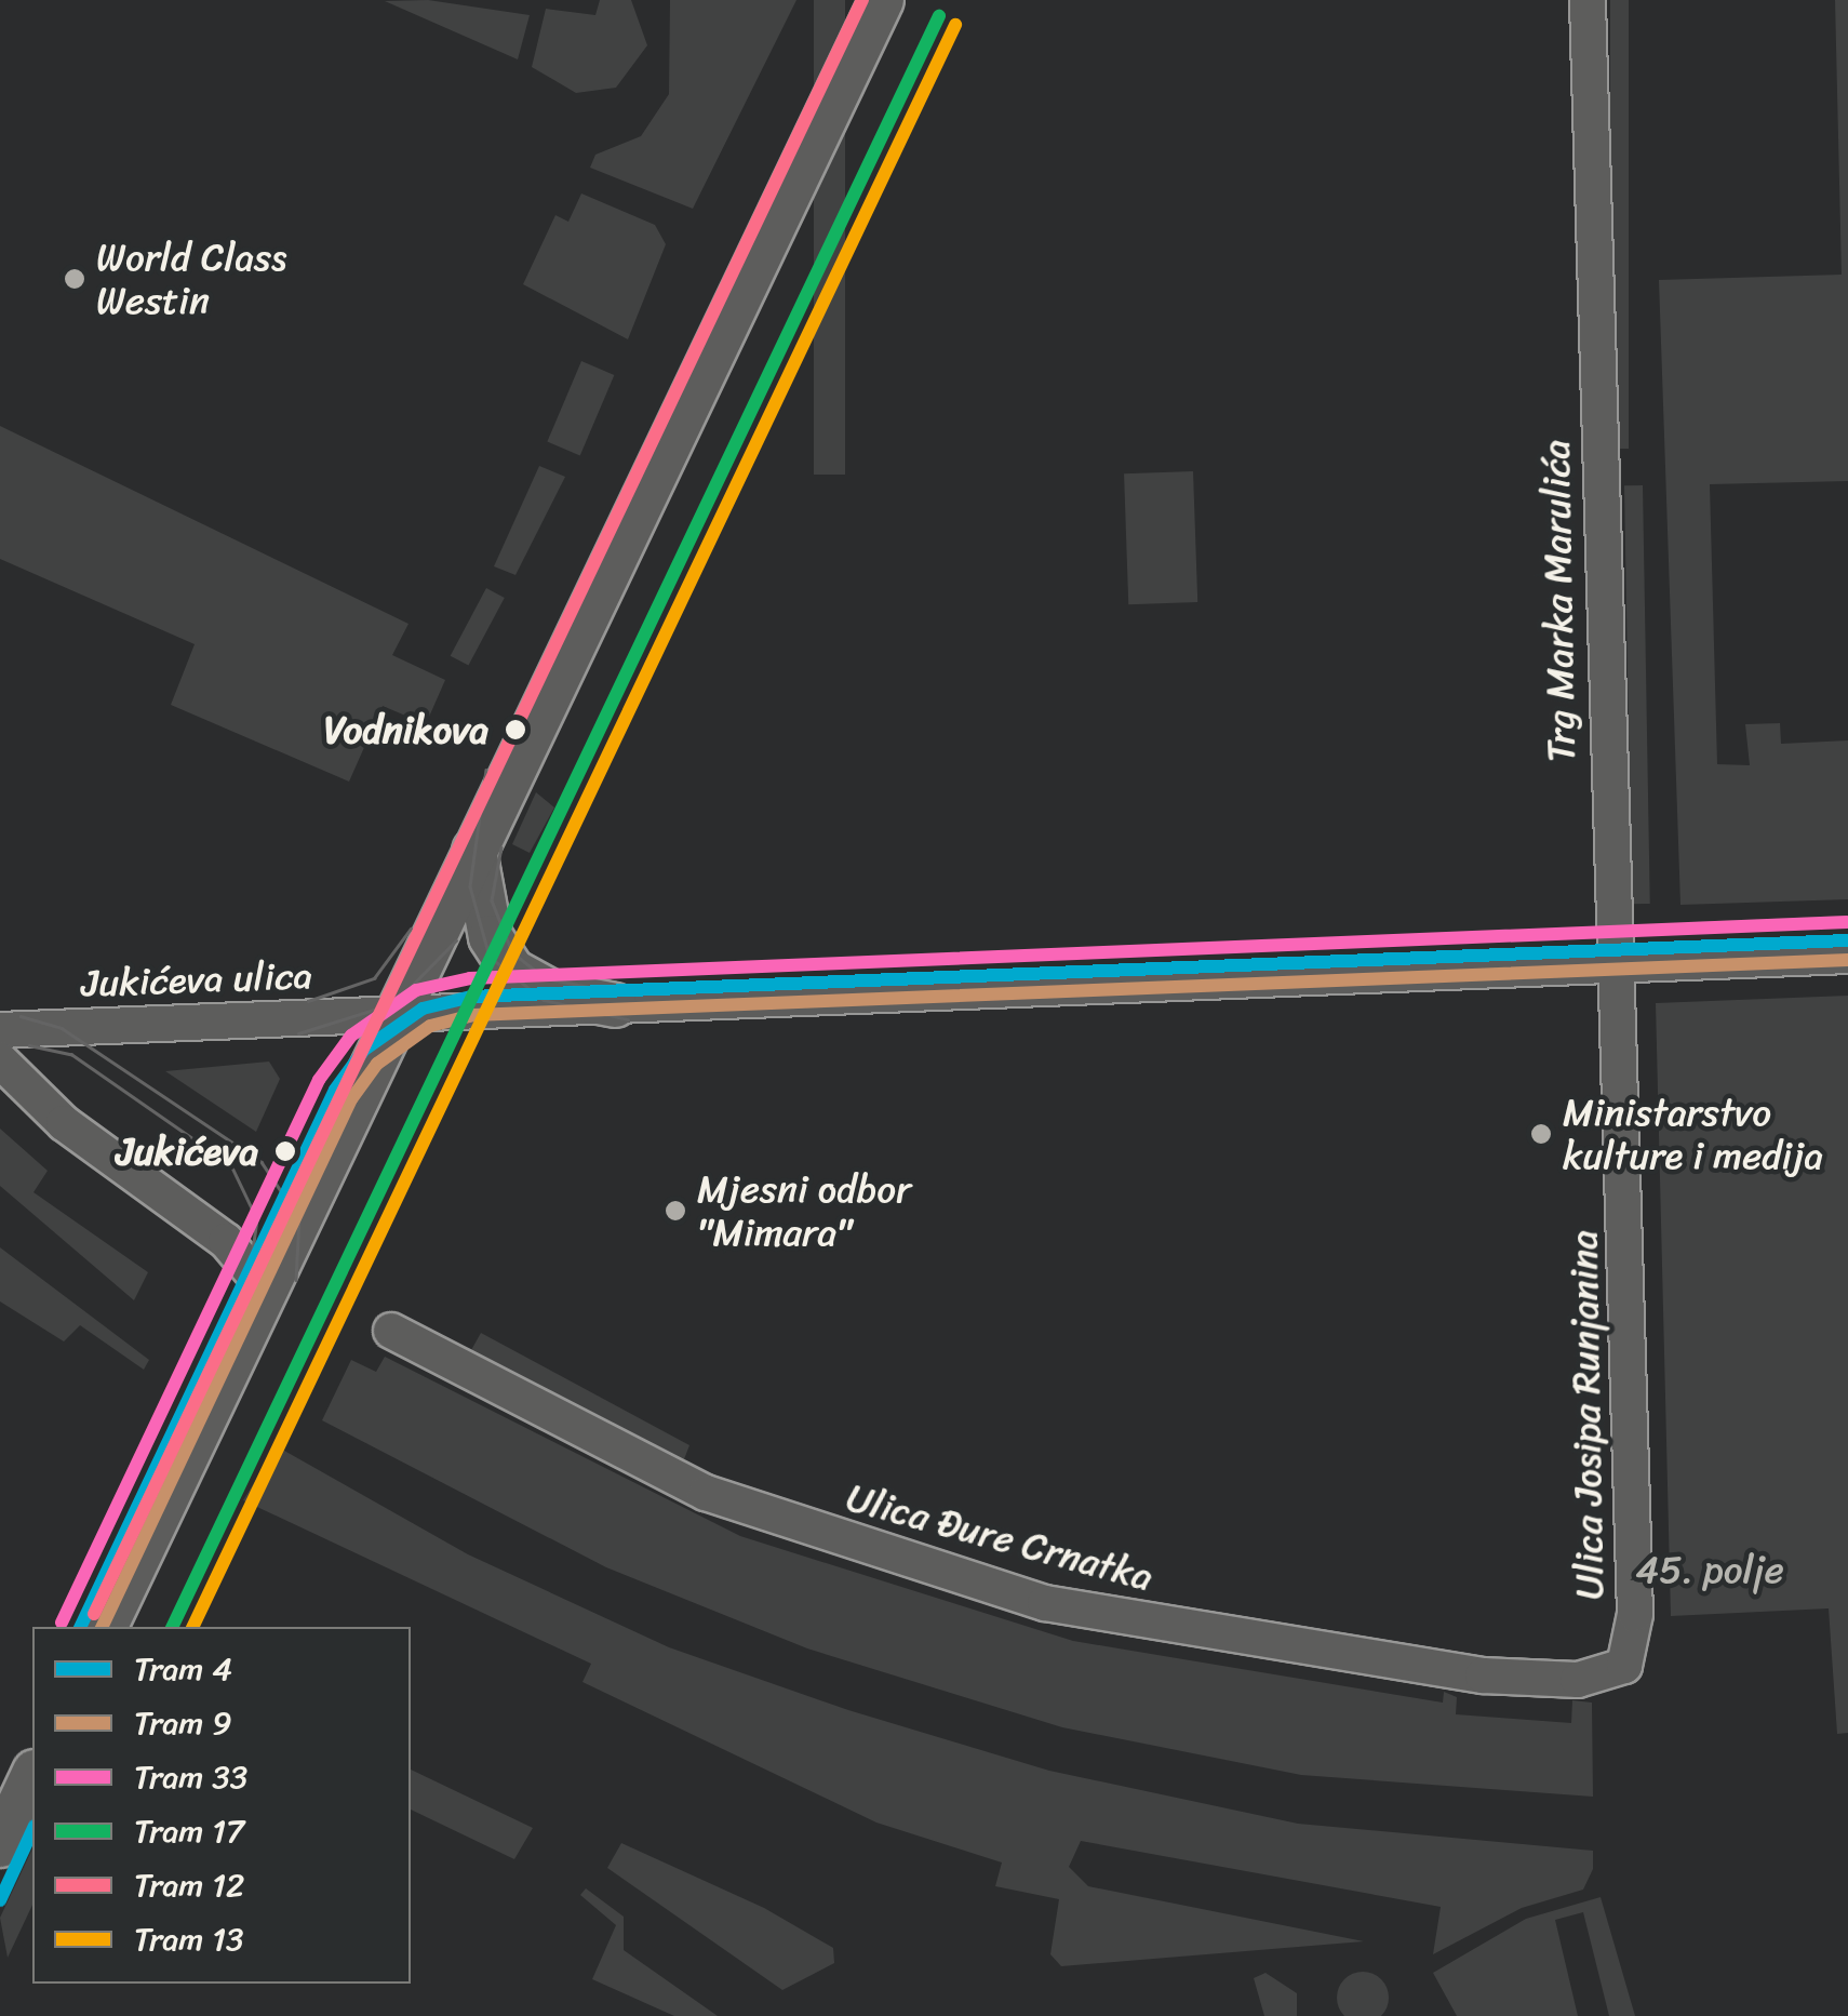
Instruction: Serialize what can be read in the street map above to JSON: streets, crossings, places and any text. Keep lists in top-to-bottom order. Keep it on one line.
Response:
{"streets":{"street":["Trg Marka Marulića","Jukićeva ulica","Ulica Josipa Runjanina","Ulica Đure Crnatka"]},"crossings":[["Trg Marka Marulića","Jukićeva ulica"],["Trg Marka Marulića","Ulica Josipa Runjanina"],["Jukićeva ulica","Ulica Josipa Runjanina"],["Ulica Josipa Runjanina","Ulica Đure Crnatka"]],"parks":["45. polje"],"places":["World Class Westin","Vodnikova","Ministarstvo kulture i medija","Jukićeva","Mjesni odbor \"Mimara\""],"lines":["tram line 12","tram line 17","tram line 13","tram line 33","tram line 4","tram line 9"],"legend":["Tram 4","Tram 9","Tram 33","Tram 17","Tram 12","Tram 13"]}
